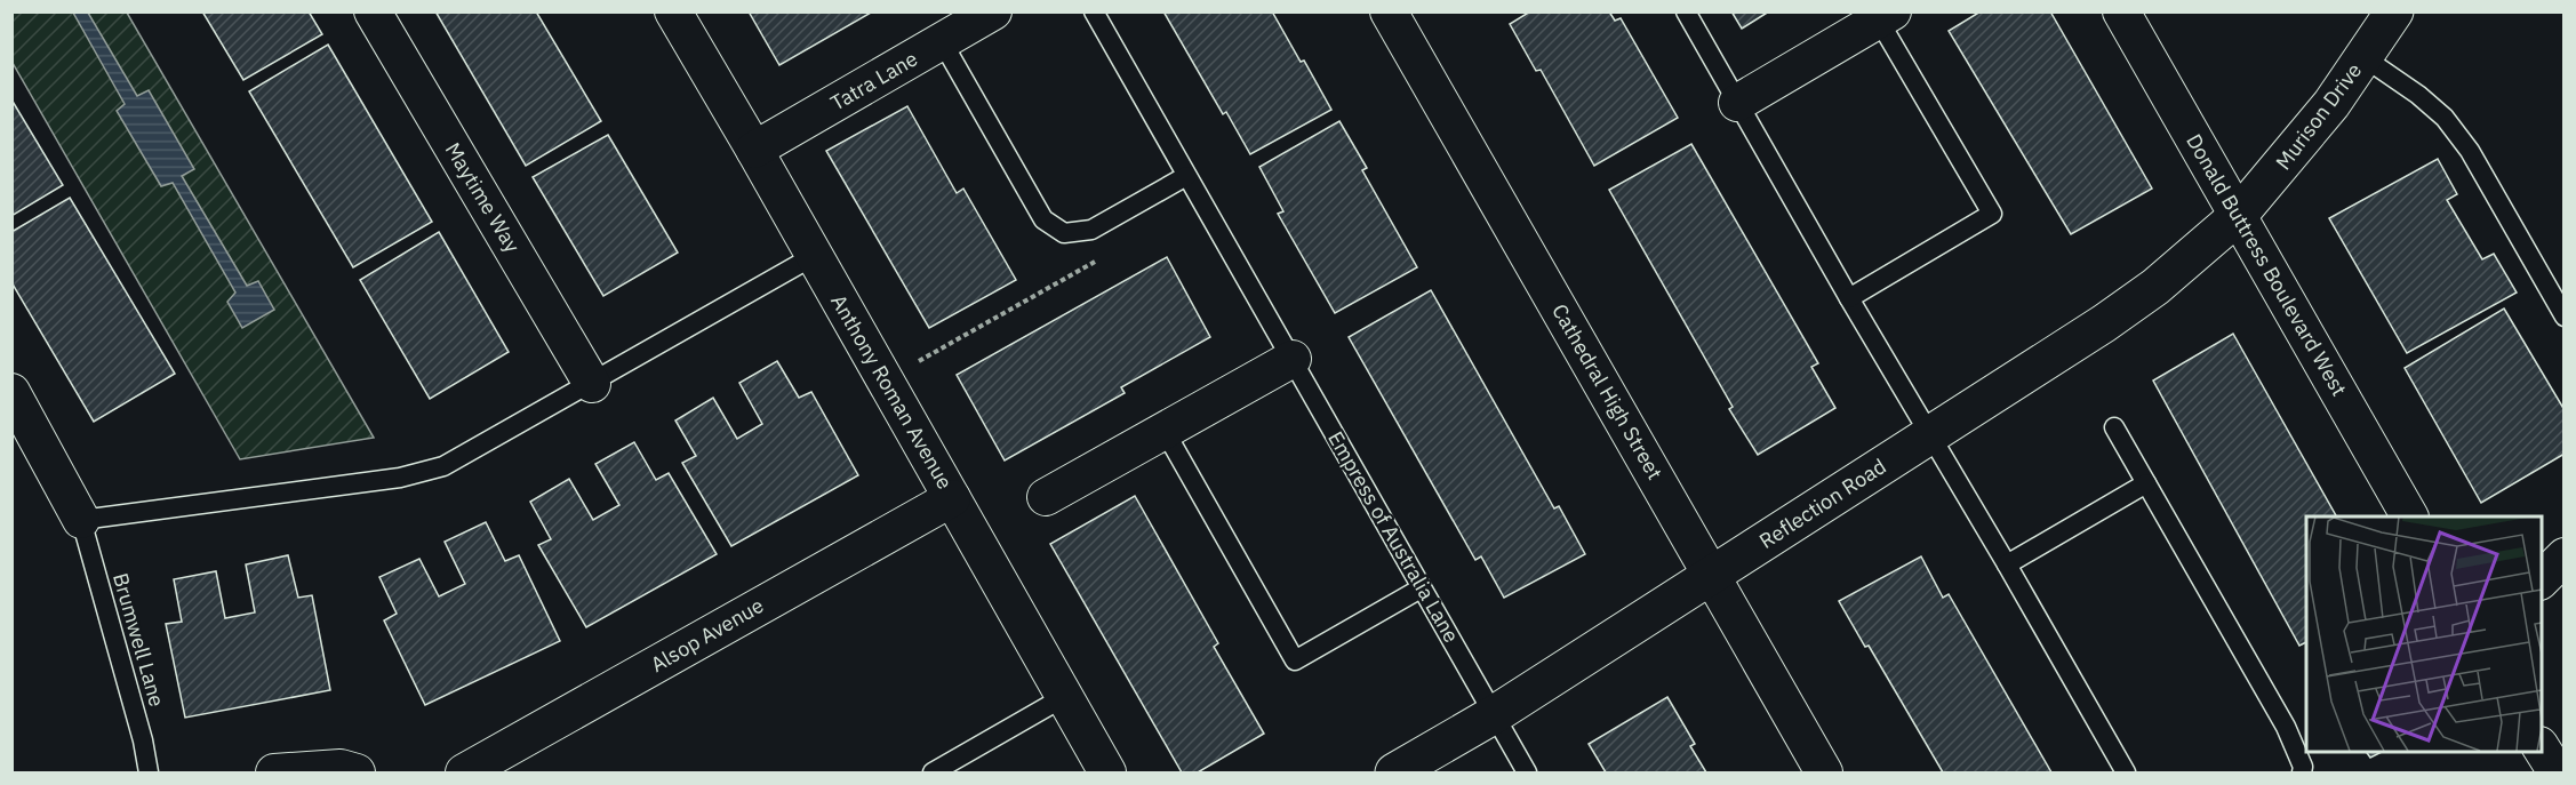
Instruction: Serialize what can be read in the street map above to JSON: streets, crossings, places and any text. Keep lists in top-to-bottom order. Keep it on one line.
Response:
{"streets":{"street":["Tatra Lane","Murison Drive","Maytime Way","Donald Buttress Boulevard West","Anthony Roman Avenue","Cathedral High Street","Reflection Road","Alsop Avenue"],"lane":["Empress of Australia Lane","Brumwell Lane"]},"crossings":[["Tatra Lane","Anthony Roman Avenue"],["Murison Drive","Donald Buttress Boulevard West"],["Murison Drive","Reflection Road"],["Donald Buttress Boulevard West","Reflection Road"],["Anthony Roman Avenue","Alsop Avenue"],["Cathedral High Street","Reflection Road"],["Reflection Road","Empress of Australia Lane"]]}
